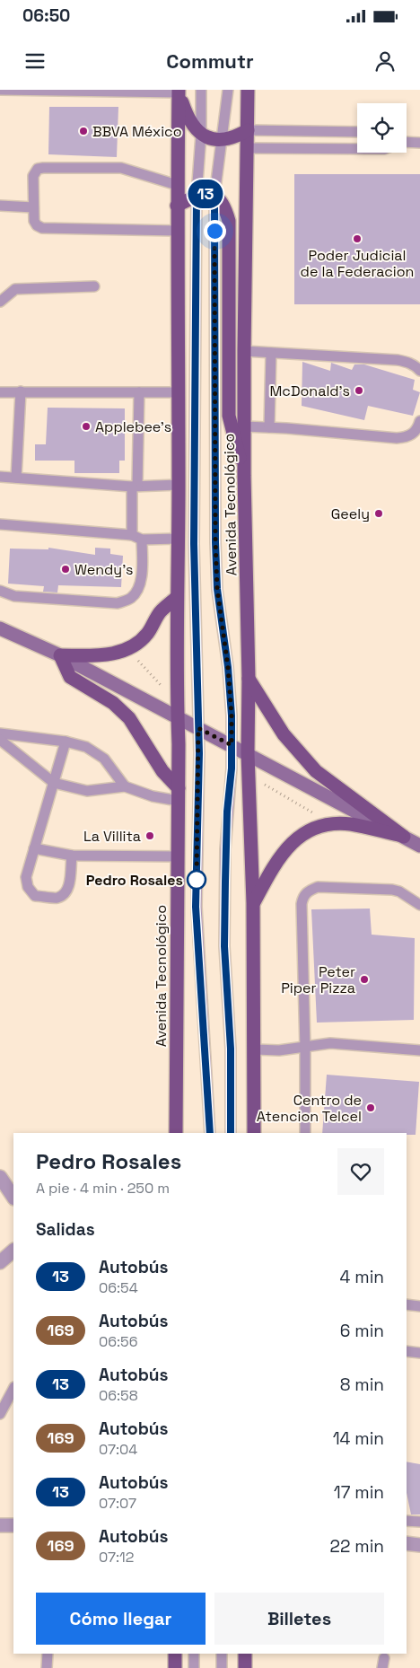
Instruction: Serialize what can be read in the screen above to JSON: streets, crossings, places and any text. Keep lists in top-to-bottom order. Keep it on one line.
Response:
{"streets":{"main road":["Avenida Tecnológico"]},"places":["BBVA México","Poder Judicial de la Federacion","McDonald's","Applebee's","Geely","Wendy's","La Villita","Pedro Rosales","Peter Piper Pizza","Centro de Atencion Telcel"],"lines":["bus line 13"],"page":{"status":"06:50","header":"Commutr","on_map":"13","heading":[["Pedro Rosales","A pie · 4 min · 250 m"],"Salidas"],"list":[{"mark":"13","name":"Autobús","note":"06:54","value":"4 min"},{"mark":"169","name":"Autobús","note":"06:56","value":"6 min"},{"mark":"13","name":"Autobús","note":"06:58","value":"8 min"},{"mark":"169","name":"Autobús","note":"07:04","value":"14 min"},{"mark":"13","name":"Autobús","note":"07:07","value":"17 min"},{"mark":"169","name":"Autobús","note":"07:12","value":"22 min"}],"buttons":["Cómo llegar","Billetes"]}}
